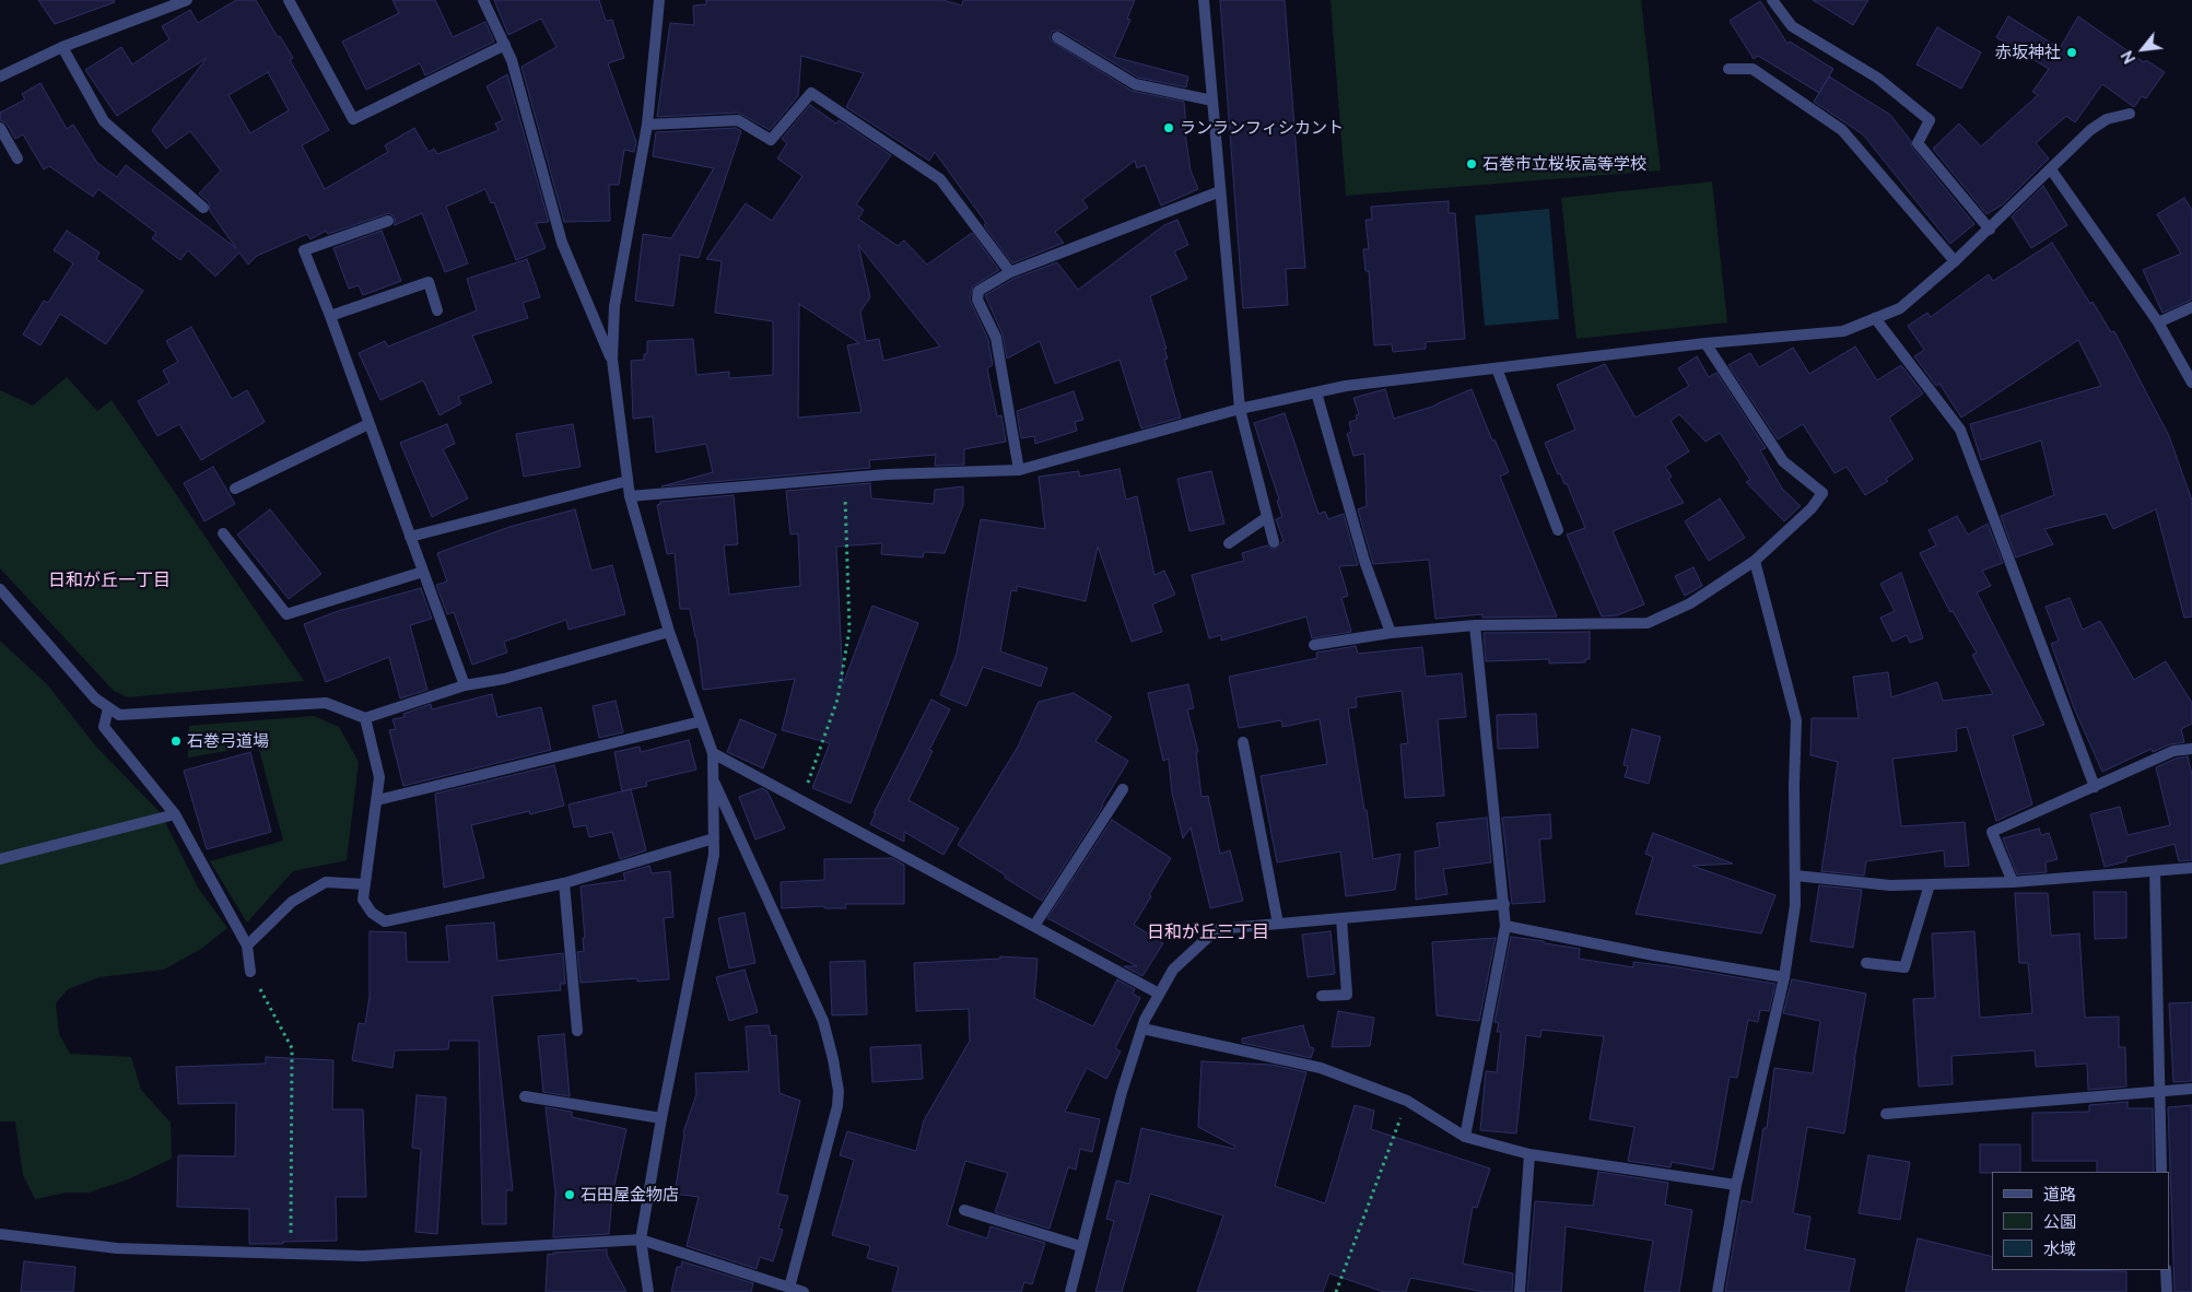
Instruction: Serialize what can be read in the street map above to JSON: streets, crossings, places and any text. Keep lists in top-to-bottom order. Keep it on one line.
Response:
{"districts":["日和が丘一丁目","日和が丘三丁目"],"places":["赤坂神社","ランランフィシカント","石巻市立桜坂高等学校","石巻弓道場","石田屋金物店"],"legend":["道路","公園","水域"],"north":"bottom left"}
